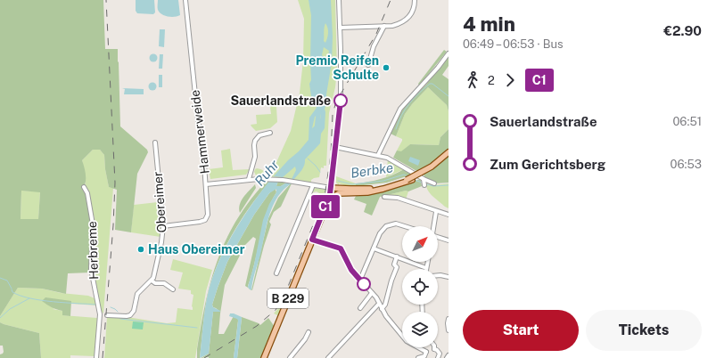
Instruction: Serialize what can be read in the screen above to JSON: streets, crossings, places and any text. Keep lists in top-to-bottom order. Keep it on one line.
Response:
{"streets":{"main road":["B 229"],"street":["Hammerweide","Obereimer","Herbreme"]},"crossings":[["Hammerweide","Obereimer"]],"water":["Berbke","Ruhr"],"places":["Premio Reifen Schulte","Sauerlandstraße","Haus Obereimer"],"lines":["bus line C1"],"north":"top right","page":{"on_map":"C1","heading":["4 min","06:49 – 06:53 · Bus","€2.90"],"legs":["2","C1"],"list":[{"name":"Sauerlandstraße","value":"06:51"},{"name":"Zum Gerichtsberg","value":"06:53"}],"buttons":["Start","Tickets"]}}
